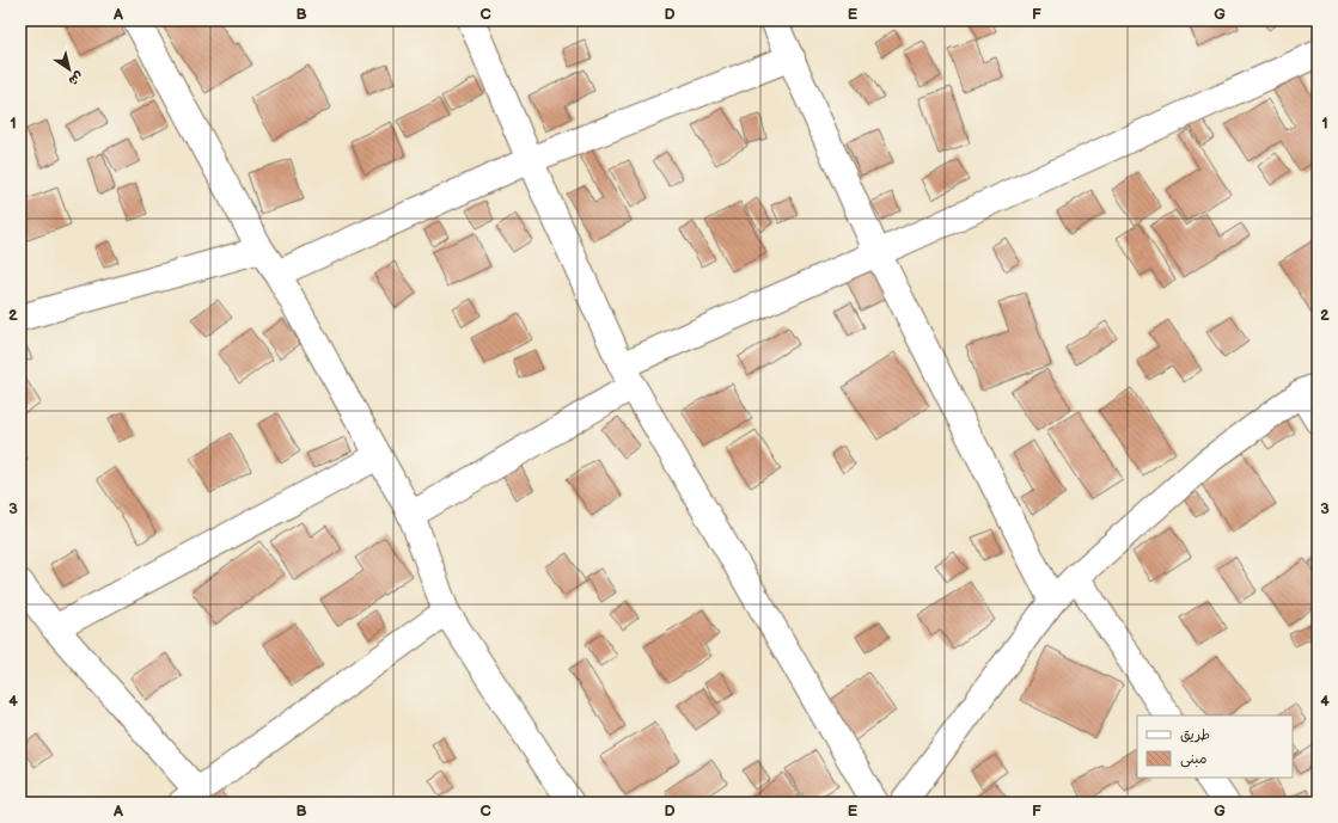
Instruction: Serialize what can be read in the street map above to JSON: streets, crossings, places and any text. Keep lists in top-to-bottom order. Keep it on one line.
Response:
{"legend":["طريق","مبنى"],"north":"bottom right","grid":{"columns":["A","B","C","D","E","F","G"],"rows":["1","2","3","4"]}}
